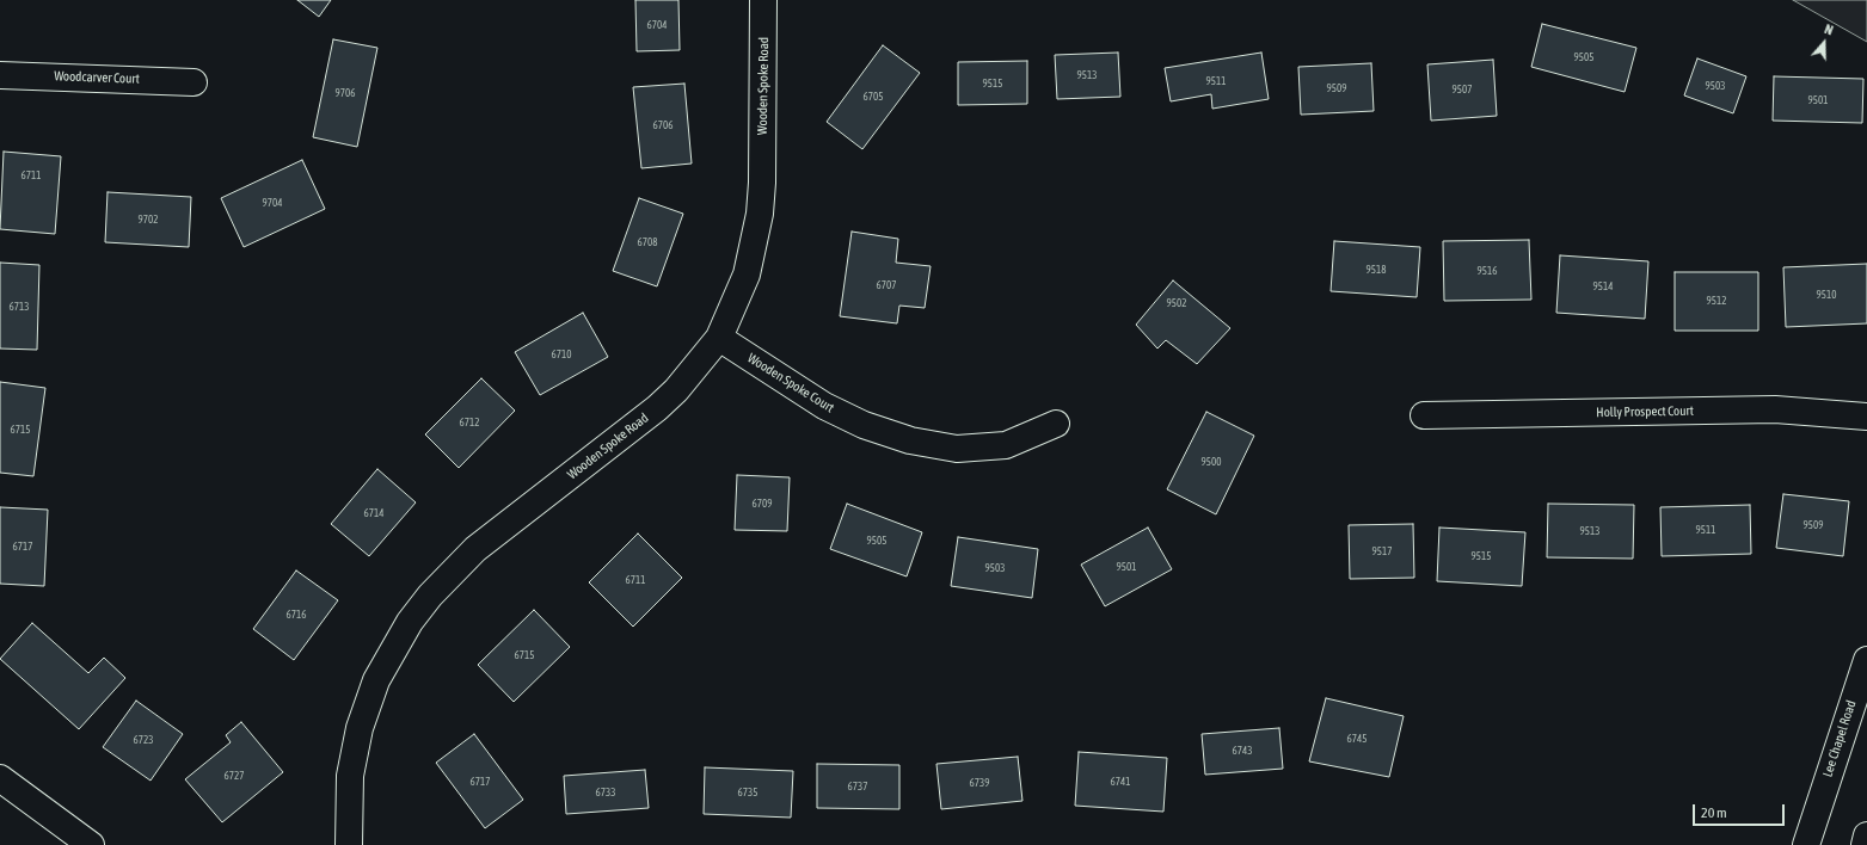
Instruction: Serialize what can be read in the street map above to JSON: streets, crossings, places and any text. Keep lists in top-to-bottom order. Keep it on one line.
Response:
{"streets":{"street":["Woodcarver Court","Wooden Spoke Road","Wooden Spoke Court","Holly Prospect Court","Lee Chapel Road"]},"crossings":[["Wooden Spoke Road","Wooden Spoke Court"]],"house_numbers":["6704","9505","9513","9511","9515","9503","9509","9507","9706","6705","9501","6706","6711","9704","9702","6708","9518","9516","6707","9514","9510","9512","9502","6713","6710","6712","6715","9500","6709","6714","9509","9511","9513","9505","6717","9517","9515","9501","9503","6711","6716","6715","6745","6723","6743","6727","6717","6741","6739","6737","6733","6735"],"scale_bar":"20 m","north":"top"}
